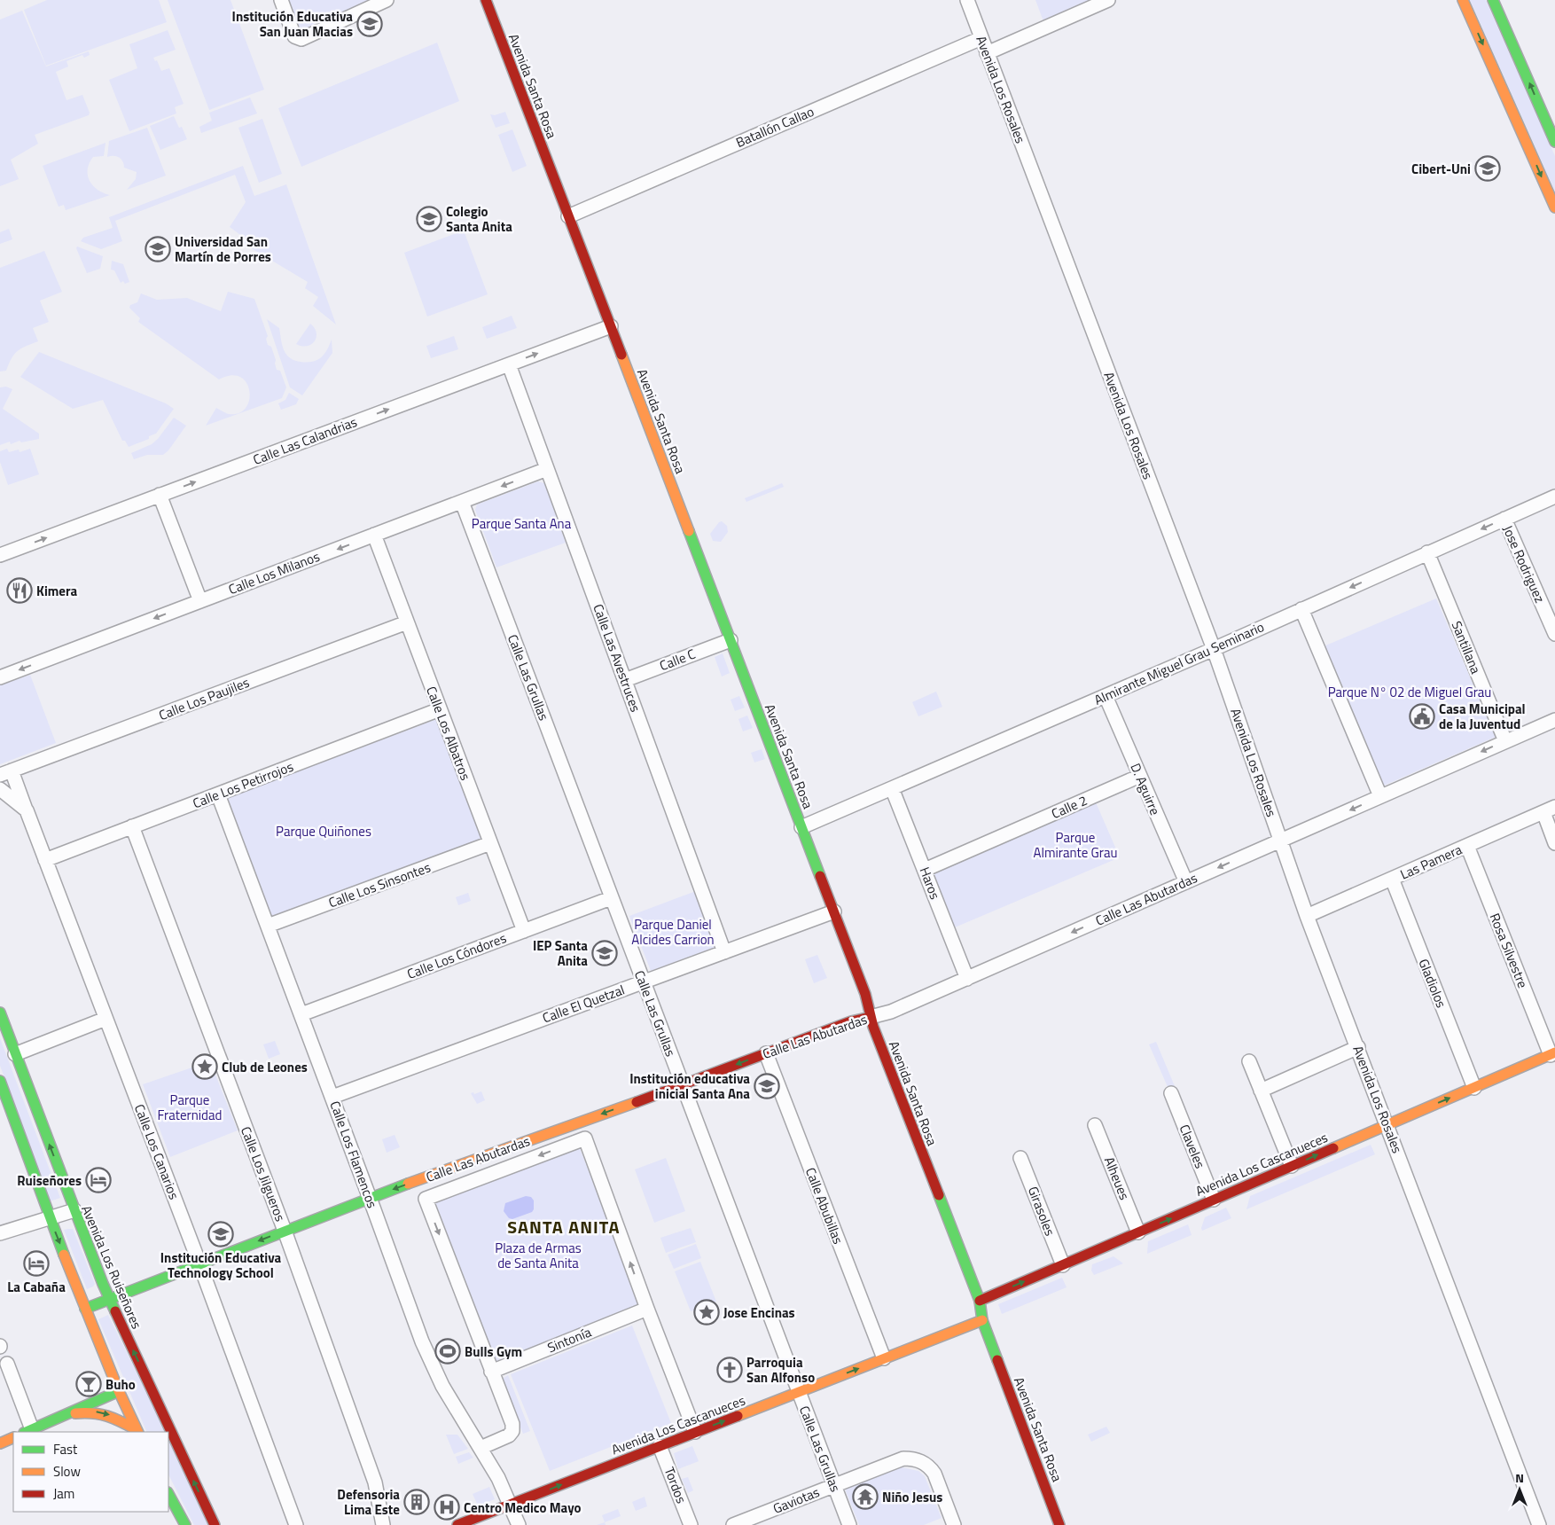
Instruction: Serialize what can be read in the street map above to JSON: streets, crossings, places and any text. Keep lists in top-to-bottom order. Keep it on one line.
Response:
{"streets":{"street":["Avenida Santa Rosa","Avenida Los Rosales","Batallón Callao","Calle Las Calandrias","Jose Rodriguez","Calle Los Milanos","Santillana","Calle Las Avestruces","Calle C","Almirante Miguel Grau Seminario","Calle Las Grullas","Calle Los Paujiles","Calle Los Albatros","Calle Los Petirrojos","D. Aguirre","Calle 2","Las Pamera","Haros","Calle Los Sinsontes","Calle Las Abutardas","Rosa Silvestre","Calle Los Cóndores","Gladiolos","Calle El Quetzal","Claveles","Calle Los Canarios","Calle Los Flamencos","Avenida Los Cascanueces","Calle Los Jilgueros","Alheues","Calle Abubillas","Girasoles","Avenida Los Ruiseñores","Sintonía","Tordos","Gaviotas"]},"crossings":[["Avenida Santa Rosa","Batallón Callao"],["Avenida Santa Rosa","Calle Las Calandrias"],["Avenida Santa Rosa","Calle C"],["Avenida Santa Rosa","Almirante Miguel Grau Seminario"],["Avenida Santa Rosa","Calle Las Abutardas"],["Avenida Santa Rosa","Calle El Quetzal"],["Avenida Santa Rosa","Avenida Los Cascanueces"],["Avenida Los Rosales","Batallón Callao"],["Avenida Los Rosales","Almirante Miguel Grau Seminario"],["Avenida Los Rosales","Las Pamera"],["Avenida Los Rosales","Calle Las Abutardas"],["Avenida Los Rosales","Avenida Los Cascanueces"],["Calle Las Calandrias","Calle Las Avestruces"],["Jose Rodriguez","Almirante Miguel Grau Seminario"],["Calle Los Milanos","Calle Las Avestruces"],["Calle Los Milanos","Calle Las Grullas"],["Calle Los Milanos","Calle Los Albatros"],["Santillana","Almirante Miguel Grau Seminario"],["Santillana","Calle Las Abutardas"],["Calle Las Avestruces","Calle C"],["Calle Las Avestruces","Calle El Quetzal"],["Almirante Miguel Grau Seminario","D. Aguirre"],["Almirante Miguel Grau Seminario","Haros"],["Calle Las Grullas","Calle Las Abutardas"],["Calle Las Grullas","Calle Los Cóndores"],["Calle Las Grullas","Calle El Quetzal"],["Calle Las Grullas","Avenida Los Cascanueces"],["Calle Las Grullas","Gaviotas"],["Calle Los Paujiles","Calle Los Albatros"],["Calle Los Paujiles","Calle Los Canarios"],["Calle Los Albatros","Calle Los Petirrojos"],["Calle Los Albatros","Calle Los Sinsontes"],["Calle Los Albatros","Calle Los Cóndores"],["Calle Los Petirrojos","Calle Los Canarios"],["Calle Los Petirrojos","Calle Los Flamencos"],["Calle Los Petirrojos","Calle Los Jilgueros"],["D. Aguirre","Calle 2"],["D. Aguirre","Calle Las Abutardas"],["Calle 2","Haros"],["Las Pamera","Rosa Silvestre"],["Las Pamera","Gladiolos"],["Haros","Calle Las Abutardas"],["Calle Los Sinsontes","Calle Los Flamencos"],["Calle Las Abutardas","Calle Los Canarios"],["Calle Las Abutardas","Calle Los Flamencos"],["Calle Las Abutardas","Calle Los Jilgueros"],["Calle Las Abutardas","Calle Abubillas"],["Calle Las Abutardas","Avenida Los Ruiseñores"],["Rosa Silvestre","Avenida Los Cascanueces"],["Calle Los Cóndores","Calle Los Flamencos"],["Gladiolos","Avenida Los Cascanueces"],["Calle El Quetzal","Calle Los Flamencos"],["Claveles","Avenida Los Cascanueces"],["Calle Los Flamencos","Avenida Los Cascanueces"],["Avenida Los Cascanueces","Alheues"],["Avenida Los Cascanueces","Calle Abubillas"],["Avenida Los Cascanueces","Girasoles"],["Avenida Los Cascanueces","Tordos"]],"one_way":["Calle Las Calandrias","Calle Los Milanos","Calle Las Abutardas","Avenida Los Cascanueces"],"districts":["SANTA ANITA"],"parks":["Parque Santa Ana","Parque N° 02 de Miguel Grau","Parque Quiñones","Parque Almirante Grau","Parque Daniel Alcides Carrion","Parque Fraternidad","Plaza de Armas de Santa Anita"],"places":{"school or university":["Institución Educativa San Juan Macias","Cibert-Uni","Colegio Santa Anita","Universidad San Martín de Porres","IEP Santa Anita","Institución educativa inicial Santa Ana","Institución Educativa Technology School"],"restaurant":["Kimera"],"public building":["Casa Municipal de la Juventud"],"place":["Club de Leones","Jose Encinas"],"hotel":["Ruiseñores","La Cabaña"],"sports":["Bulls Gym"],"church":["Parroquia San Alfonso"],"bar":["Buho"],"temple":["Niño Jesus"],"building":["Defensoria Lima Este"],"hospital":["Centro Medico Mayo"]},"legend":["Fast","Slow","Jam"],"north":"top"}
